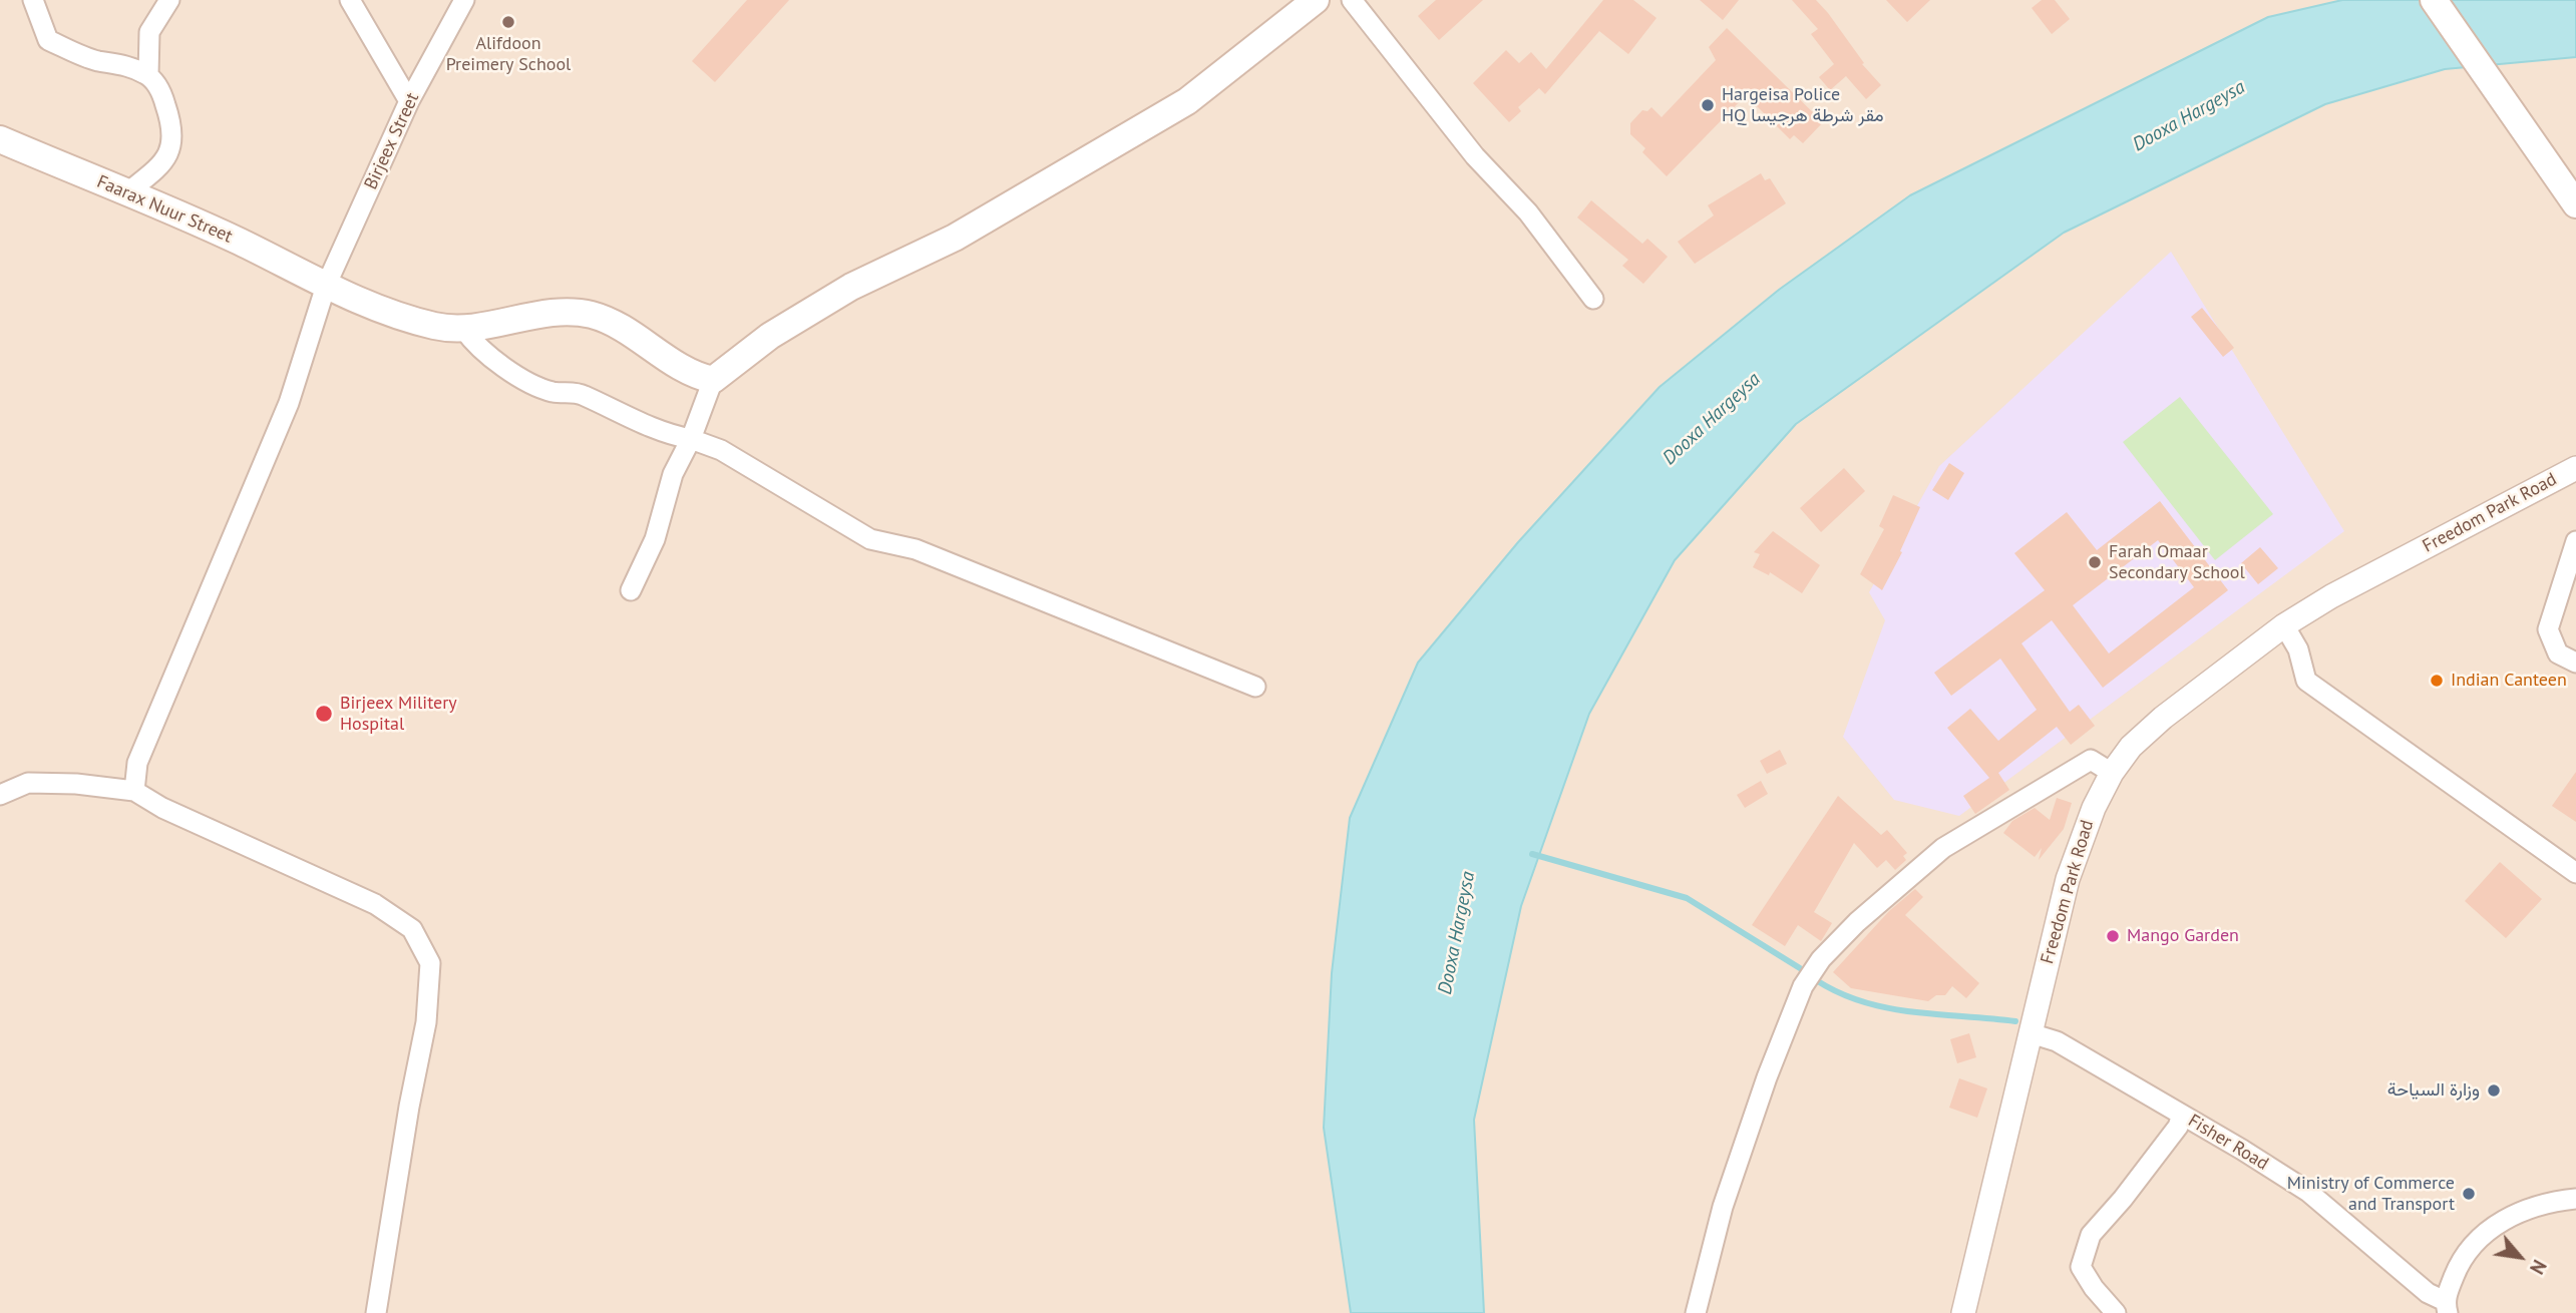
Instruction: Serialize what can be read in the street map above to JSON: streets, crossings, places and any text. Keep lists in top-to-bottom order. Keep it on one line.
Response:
{"streets":{"main road":["Faarax Nuur Street"],"street":["Birjeex Street","Freedom Park Road","Fisher Road"]},"crossings":[["Birjeex Street","Faarax Nuur Street"],["Freedom Park Road","Fisher Road"]],"water":["Dooxa Hargeysa"],"places":["Alifdoon Preimery School","Hargeisa Police HQ مقر شرطة هرجيسا","Farah Omaar Secondary School","Indian Canteen","Birjeex Militery Hospital","Mango Garden","وزارة السياحة","Ministry of Commerce and Transport"],"north":"bottom right"}
